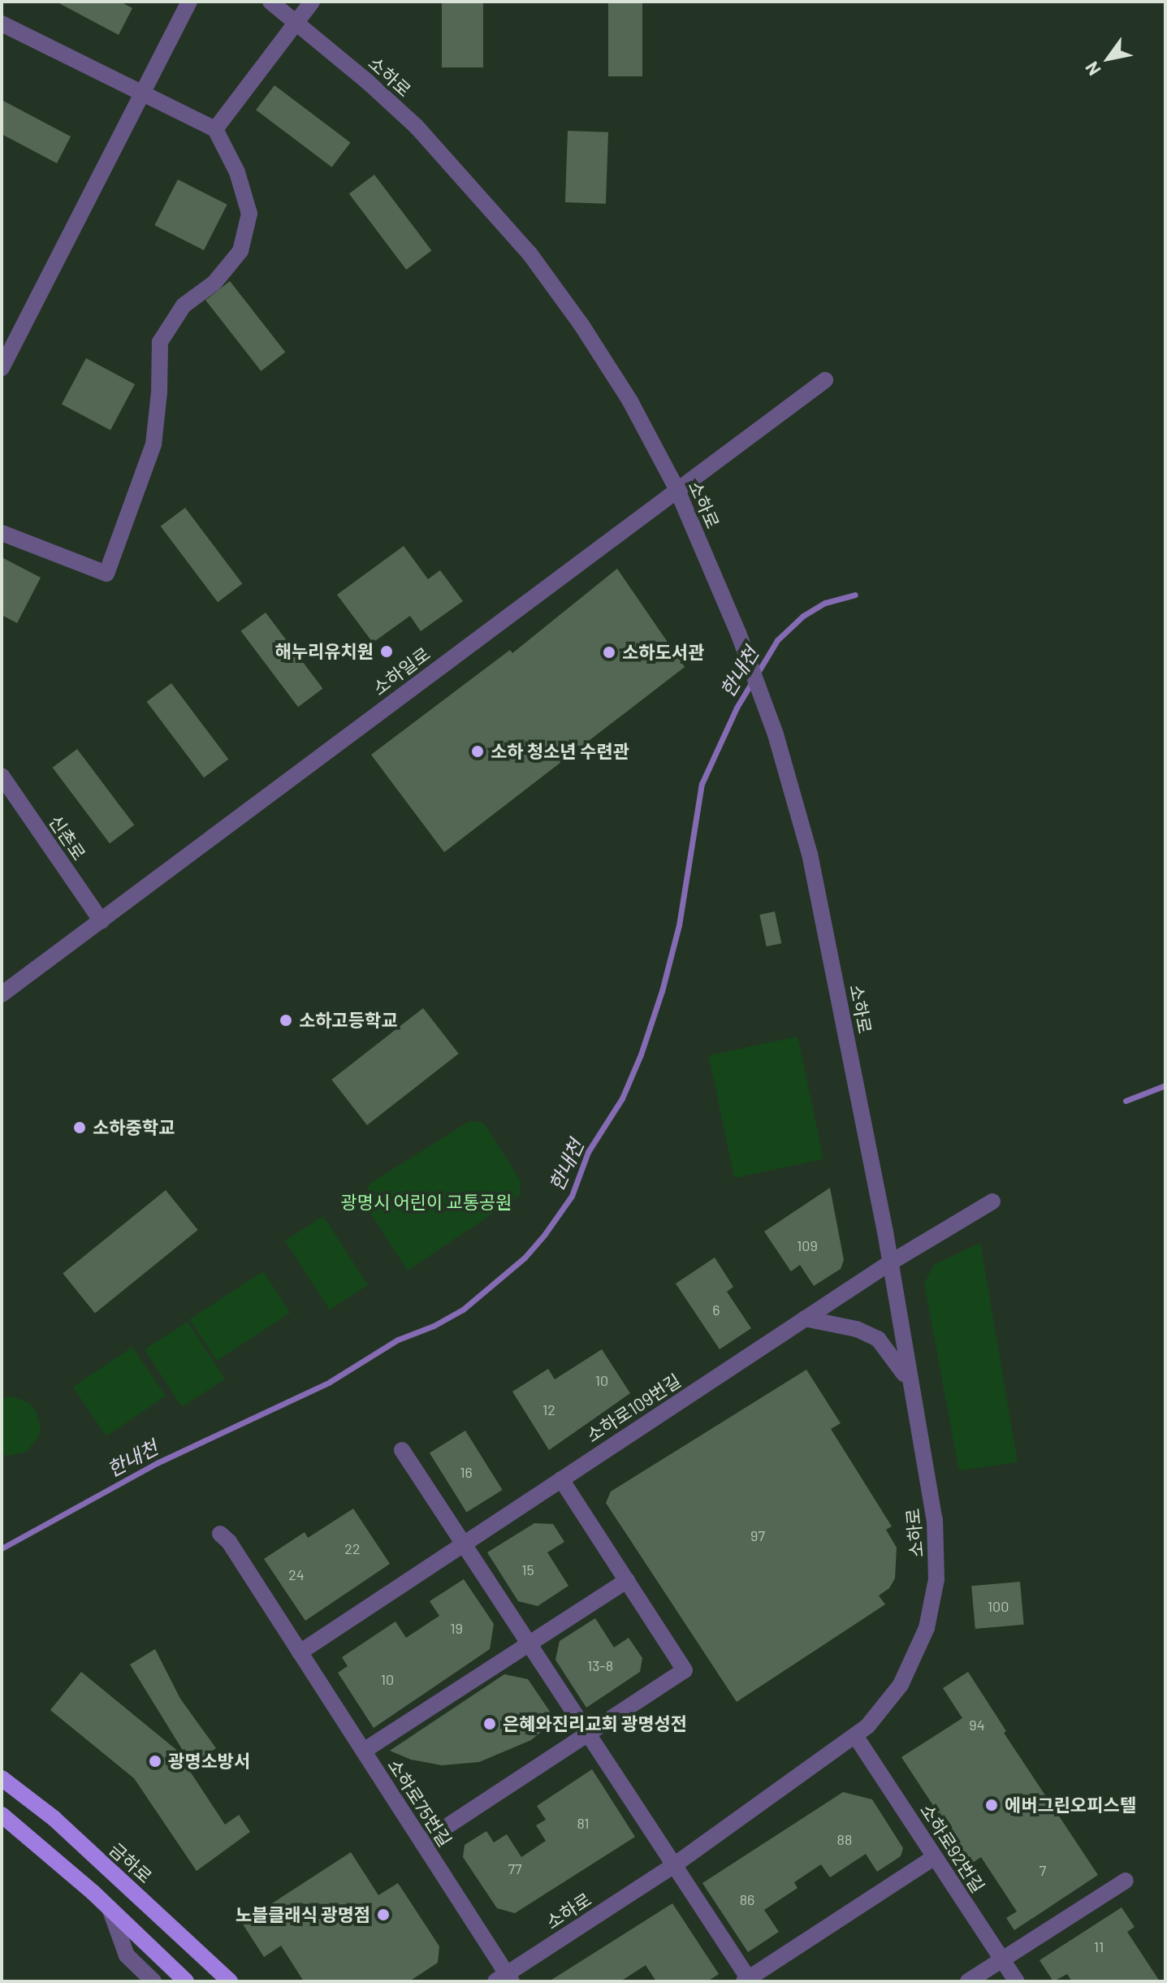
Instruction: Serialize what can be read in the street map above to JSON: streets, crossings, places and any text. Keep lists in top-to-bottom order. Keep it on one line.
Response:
{"streets":{"main road":["금하로"],"street":["소하로","소하일로","신촌로","소하로109번길","소하로75번길","소하로92번길"]},"crossings":[["소하로","소하일로"],["소하로","소하로109번길"],["소하로","소하로75번길"],["소하로","소하로92번길"],["소하일로","신촌로"],["소하로109번길","소하로75번길"]],"water":["한내천"],"parks":["광명시 어린이 교통공원"],"places":["해누리유치원","소하도서관","소하 청소년 수련관","소하고등학교","소하중학교","은혜와진리교회 광명성전","광명소방서","에버그린오피스텔","노블클래식 광명점"],"house_numbers":["109","6","10","12","16","97","22","15","24","100","19","13-8","10","94","81","88","77","7","86","11"],"north":"bottom left"}
